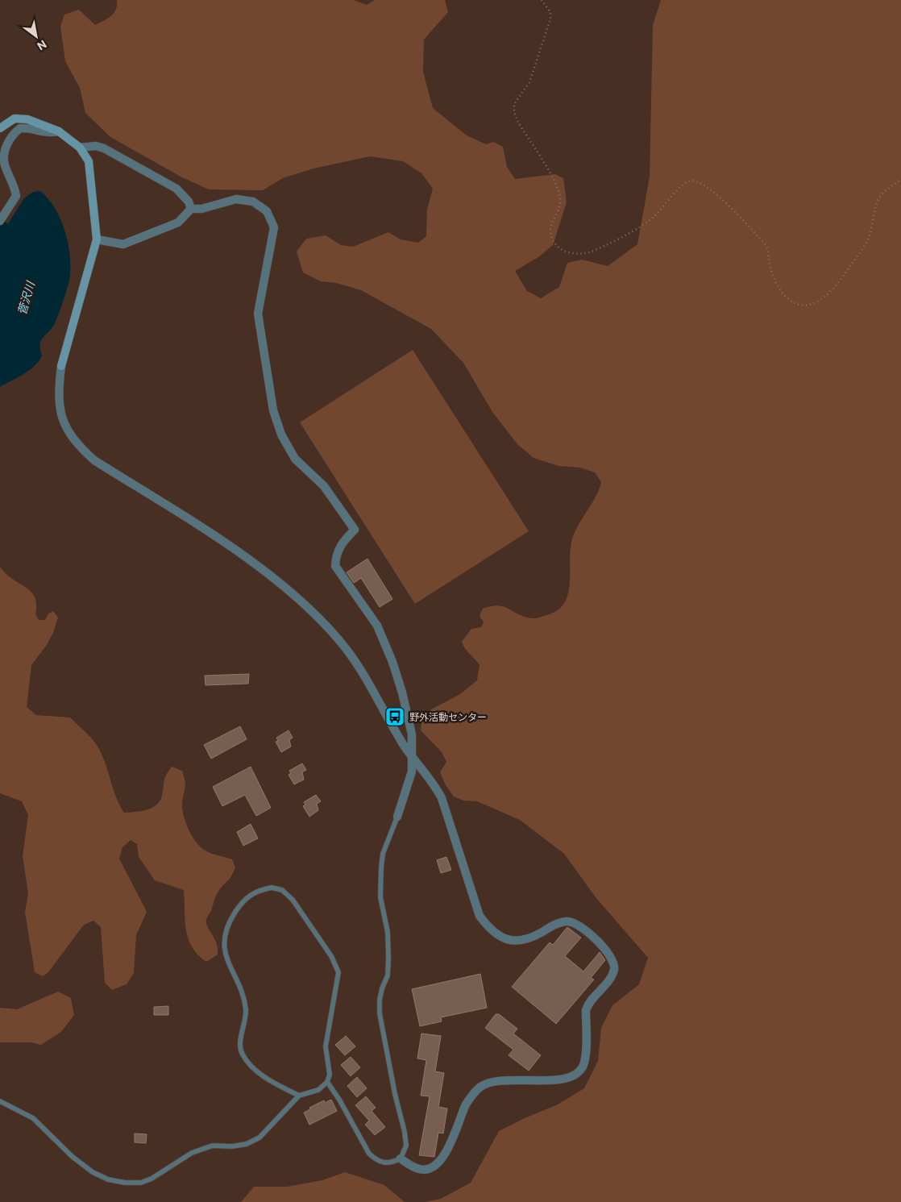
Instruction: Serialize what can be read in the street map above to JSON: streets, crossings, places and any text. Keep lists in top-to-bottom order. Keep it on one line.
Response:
{"water":["菅沢川"],"places":{"bus stop":["野外活動センター"]},"north":"bottom right"}
